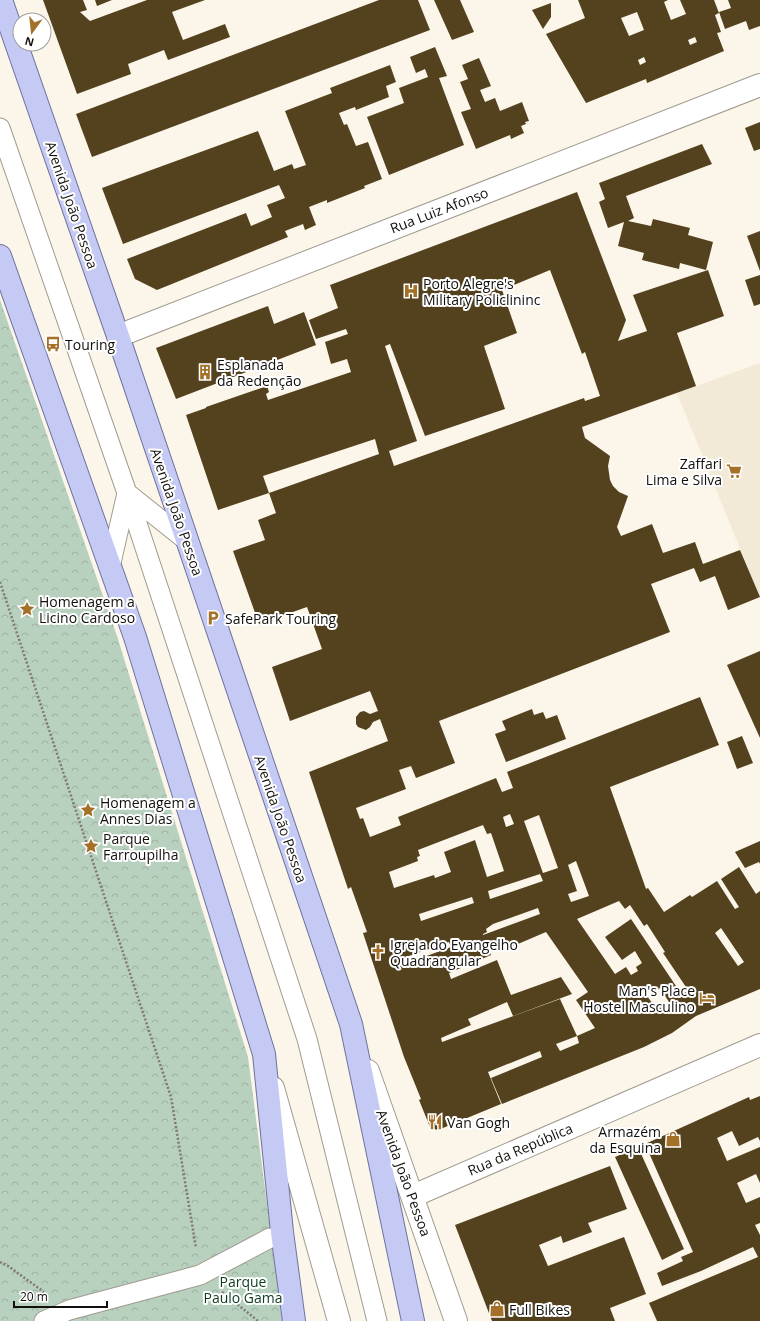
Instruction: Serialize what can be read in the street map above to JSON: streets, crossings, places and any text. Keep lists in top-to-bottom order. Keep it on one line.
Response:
{"streets":{"main road":["Avenida João Pessoa"],"street":["Rua Luiz Afonso","Rua da República"]},"crossings":[["Avenida João Pessoa","Rua Luiz Afonso"],["Avenida João Pessoa","Rua da República"]],"parks":["Parque Paulo Gama"],"places":{"hospital":["Porto Alegre's Military Policlininc"],"bus stop":["Touring"],"building":["Esplanada da Redenção"],"supermarket":["Zaffari Lima e Silva"],"place":["Homenagem a Licino Cardoso","Homenagem a Annes Dias","Parque Farroupilha"],"parking":["SafePark Touring"],"church":["Igreja do Evangelho Quadrangular"],"hotel":["Man's Place Hostel Masculino"],"restaurant":["Van Gogh"],"shop":["Armazém da Esquina","Full Bikes"]},"scale_bar":"20 m","north":"bottom"}
